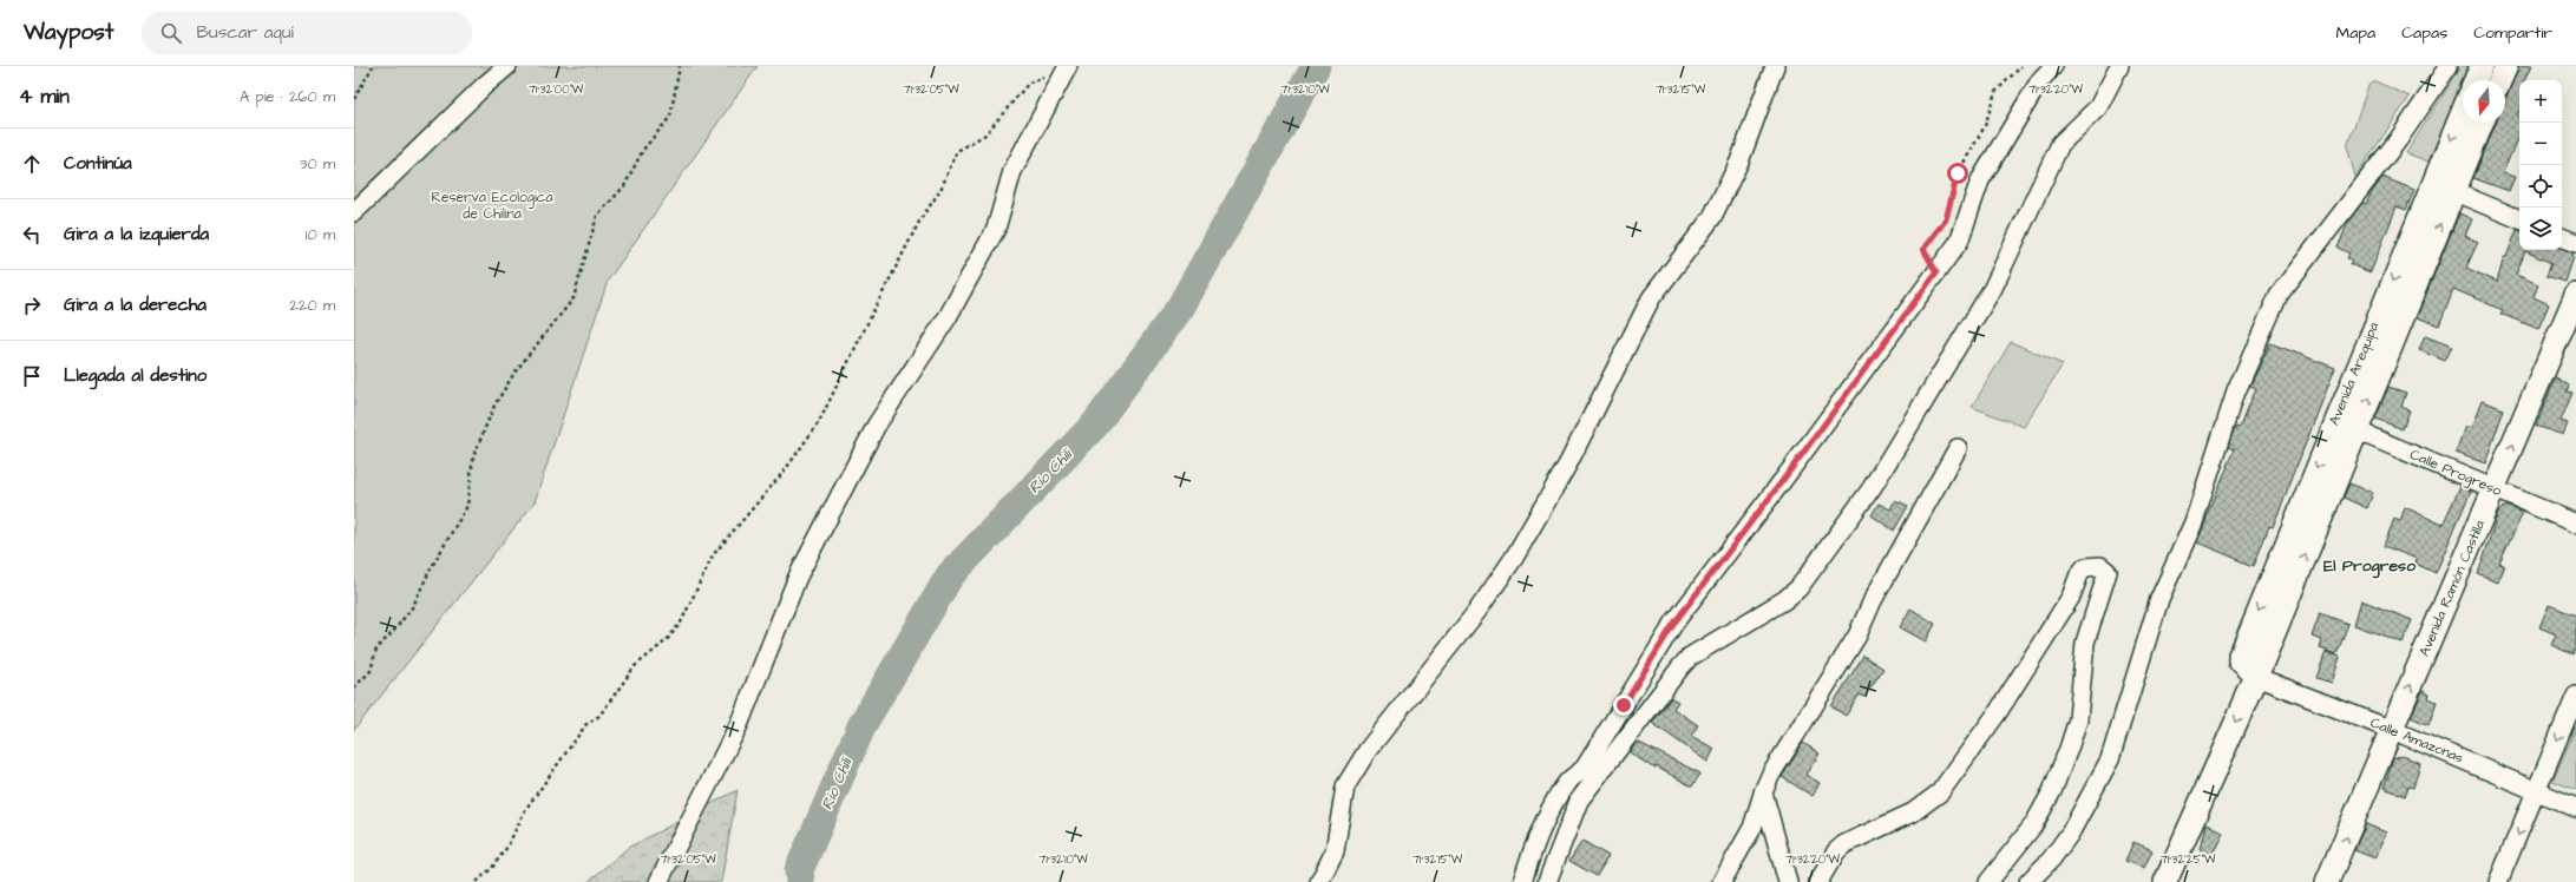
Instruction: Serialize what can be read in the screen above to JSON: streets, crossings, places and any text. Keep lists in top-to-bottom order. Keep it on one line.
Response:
{"streets":{"main road":["Avenida Arequipa","Avenida Ramón Castilla"],"street":["Calle Progreso","Calle Amazonas"]},"crossings":[["Avenida Arequipa","Calle Progreso"],["Avenida Arequipa","Calle Amazonas"],["Calle Progreso","Avenida Ramón Castilla"],["Avenida Ramón Castilla","Calle Amazonas"]],"one_way":["Avenida Ramón Castilla"],"districts":["El Progreso"],"water":["Río Chili"],"parks":["Reserva Ecologica de Chilina"],"north":"bottom","page":{"header":"Waypost","search":"Buscar aquí","nav":["Mapa","Capas","Compartir"],"heading":["4 min","A pie · 260 m"],"map_buttons":["+","−"],"list":[["Continúa","30 m"],["Gira a la izquierda","10 m"],["Gira a la derecha","220 m"],"Llegada al destino"]},"coordinates":["71°32'00\"W","71°32'05\"W","71°32'10\"W","71°32'15\"W","71°32'20\"W","71°32'25\"W"]}
